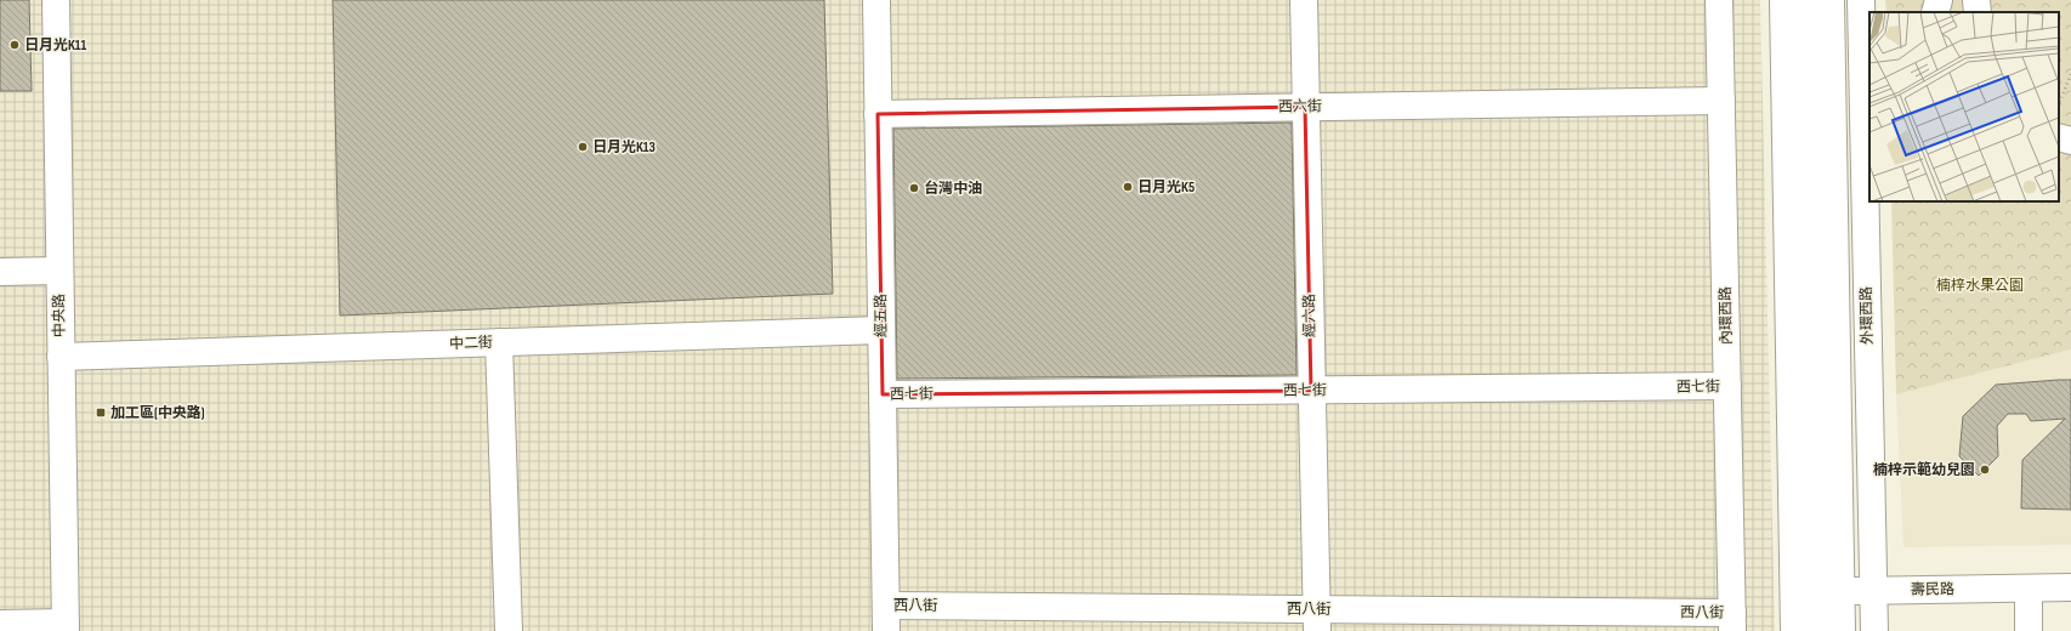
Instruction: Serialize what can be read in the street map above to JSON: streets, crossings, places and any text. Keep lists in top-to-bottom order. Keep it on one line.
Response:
{"streets":{"street":["西六街","中央路","經五路","經六路","內環西路","外環西路","中二街","西七街","壽民路","西八街"]},"crossings":[["西六街","經五路"],["西六街","經六路"],["西六街","內環西路"],["中央路","中二街"],["經五路","中二街"],["經五路","西七街"],["經五路","西八街"],["經六路","西七街"],["經六路","西八街"],["內環西路","西七街"],["內環西路","西八街"],["外環西路","壽民路"]],"parks":["楠梓水果公園"],"places":{"other":["日月光K11","日月光K13","日月光K5","台灣中油","楠梓示範幼兒園"],"transit":["加工區(中央路)"]}}
